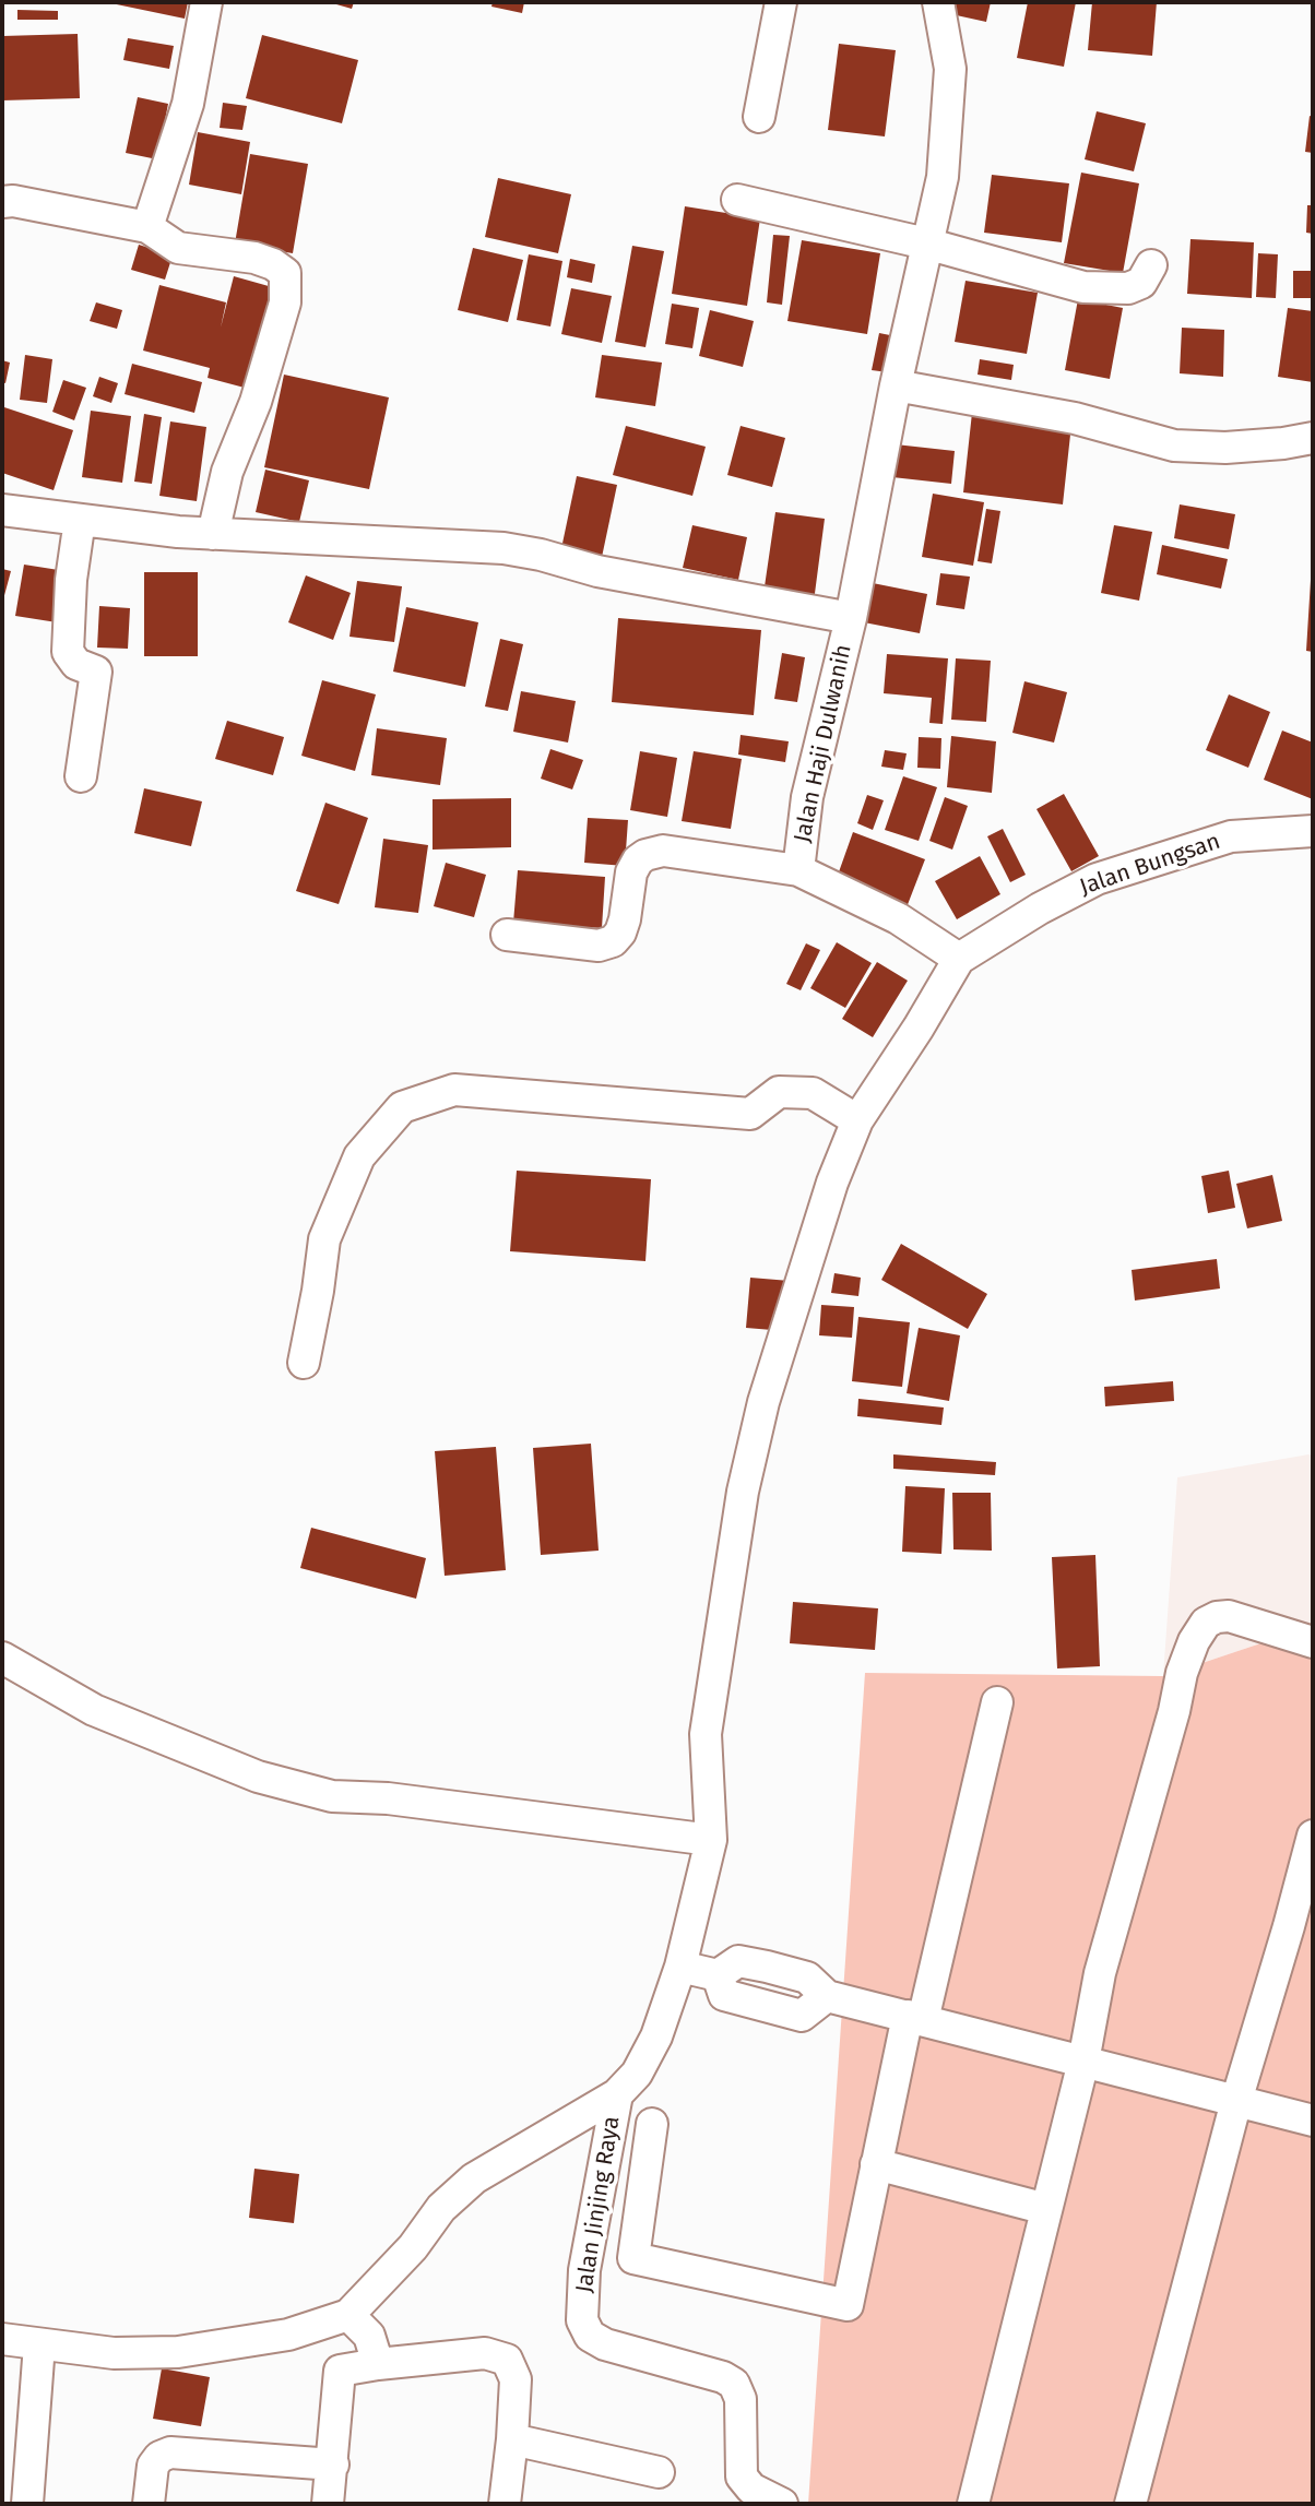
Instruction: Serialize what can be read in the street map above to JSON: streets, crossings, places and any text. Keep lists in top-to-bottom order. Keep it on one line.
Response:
{"streets":{"street":["Jalan Haji Dulwanih","Jalan Bungsan","Jalan Jinjing Raya"]},"crossings":[["Jalan Haji Dulwanih","Jalan Bungsan"]]}
